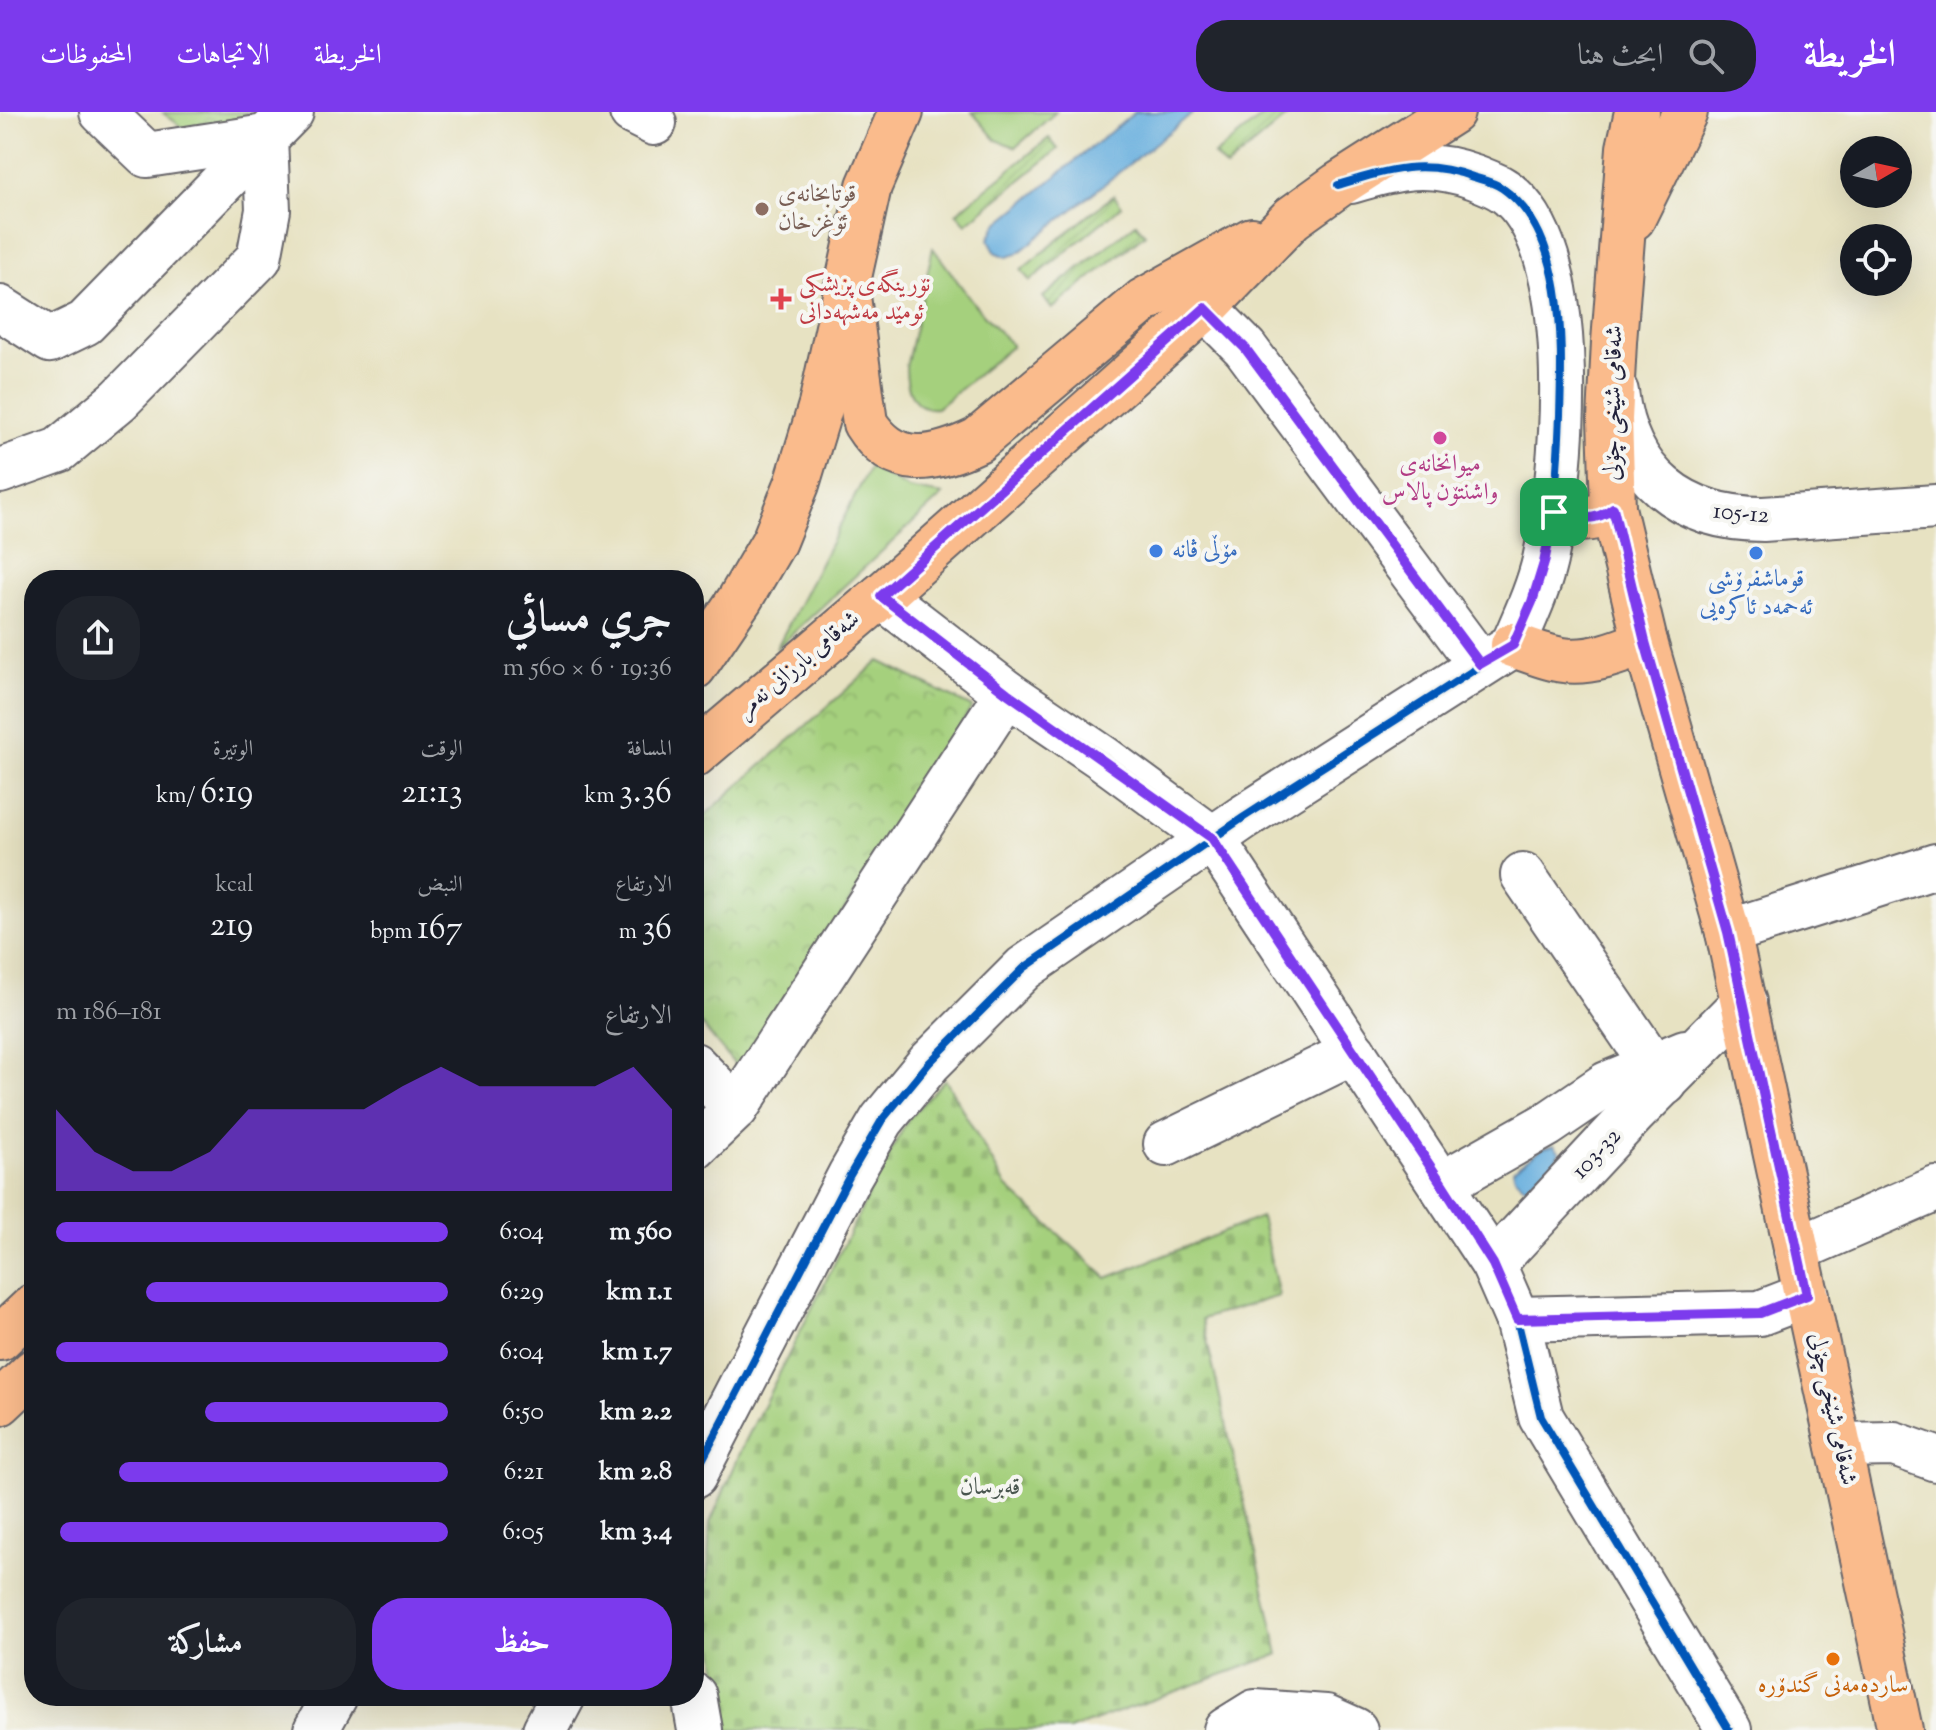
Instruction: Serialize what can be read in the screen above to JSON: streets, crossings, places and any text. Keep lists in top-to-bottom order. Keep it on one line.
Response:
{"streets":{"main road":["شەقامی شێخی چۆلی","شەقامی بارزانی نەمر"],"street":["105-12","103-32"]},"crossings":[["شەقامی شێخی چۆلی","105-12"],["شەقامی شێخی چۆلی","103-32"]],"parks":["قەبرسان"],"places":{"other":["قوتابخانەی ئۆغزخان","میوانخانەی واشنتۆن پالاس","مۆڵی ڤانە","قوماشفرۆشی ئەحمەد ئاکرەیی","ساردەمەنی گندۆرە"],"health":["نۆرینگەی پزیشکی ئومێد مەشهەدانی"]},"north":"right","page":{"header":"الخريطة","search":"ابحث هنا","nav":["الخريطة","الاتجاهات","المحفوظات"],"heading":["جري مسائي","19:36 · 6 × 560 m"],"stats":[["المسافة","3.36 km"],["الوقت","21:13"],["الوتيرة","6:19 /km"],["الارتفاع","36 m"],["النبض","167 bpm"],["kcal","219"]],"chart":["الارتفاع","181–186 m"],"list":[{"name":"560 m","note":"6:04"},{"name":"1.1 km","note":"6:29"},{"name":"1.7 km","note":"6:04"},{"name":"2.2 km","note":"6:50"},{"name":"2.8 km","note":"6:21"},{"name":"3.4 km","note":"6:05"}],"buttons":["حفظ","مشاركة"]}}
